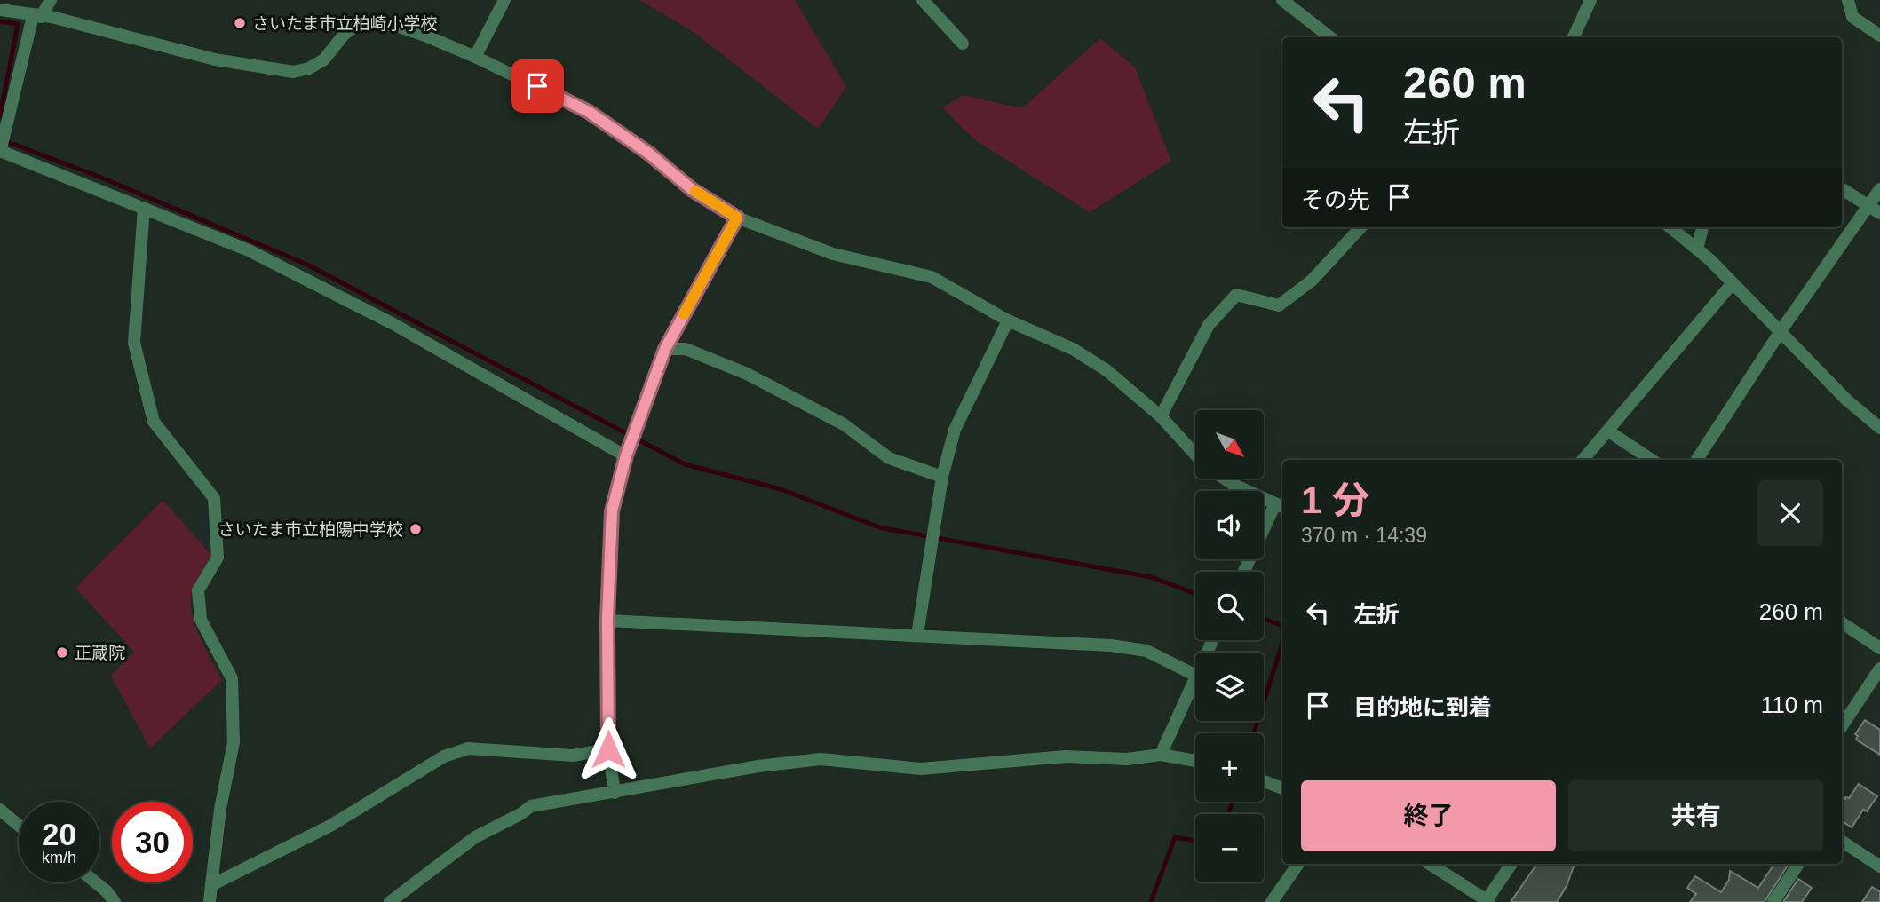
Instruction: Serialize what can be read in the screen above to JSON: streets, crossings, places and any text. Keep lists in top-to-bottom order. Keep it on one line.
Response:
{"places":["さいたま市立柏崎小学校","さいたま市立柏陽中学校","正蔵院"],"north":"bottom right","page":{"turn":["260 m","左折"],"then":"その先","map_buttons":["+","−"],"heading":["1 分","370 m · 14:39"],"list":[{"name":"左折","value":"260 m"},{"name":"目的地に到着","value":"110 m"}],"buttons":["終了","共有"],"speed":"20 km/h","limit":"30"}}
